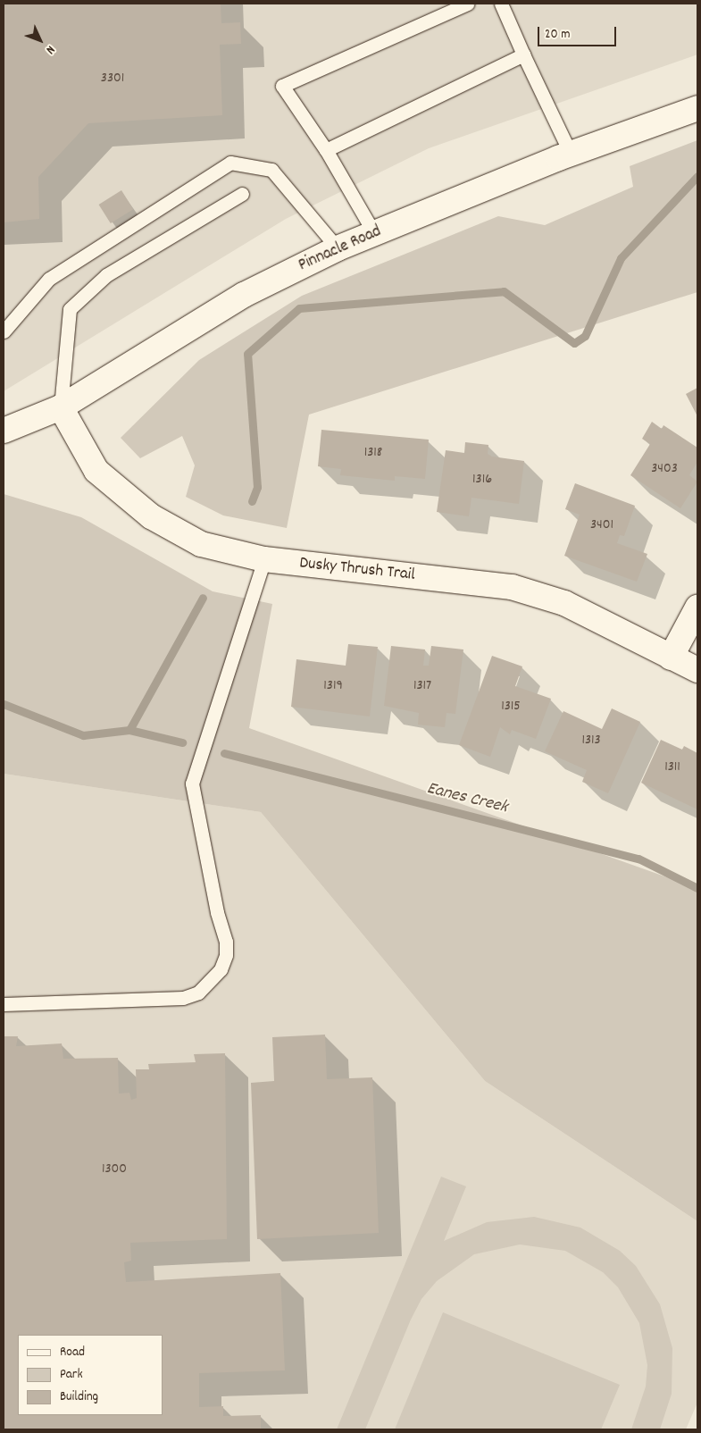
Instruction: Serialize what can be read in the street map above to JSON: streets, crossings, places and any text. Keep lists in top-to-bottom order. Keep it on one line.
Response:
{"streets":{"street":["Pinnacle Road","Dusky Thrush Trail"]},"crossings":[["Pinnacle Road","Dusky Thrush Trail"]],"water":["Eanes Creek"],"house_numbers":["3301","1318","3403","1316","3401","1319","1317","1315","1313","1311","1300"],"legend":["Road","Park","Building"],"scale_bar":"20 m","north":"bottom right"}
